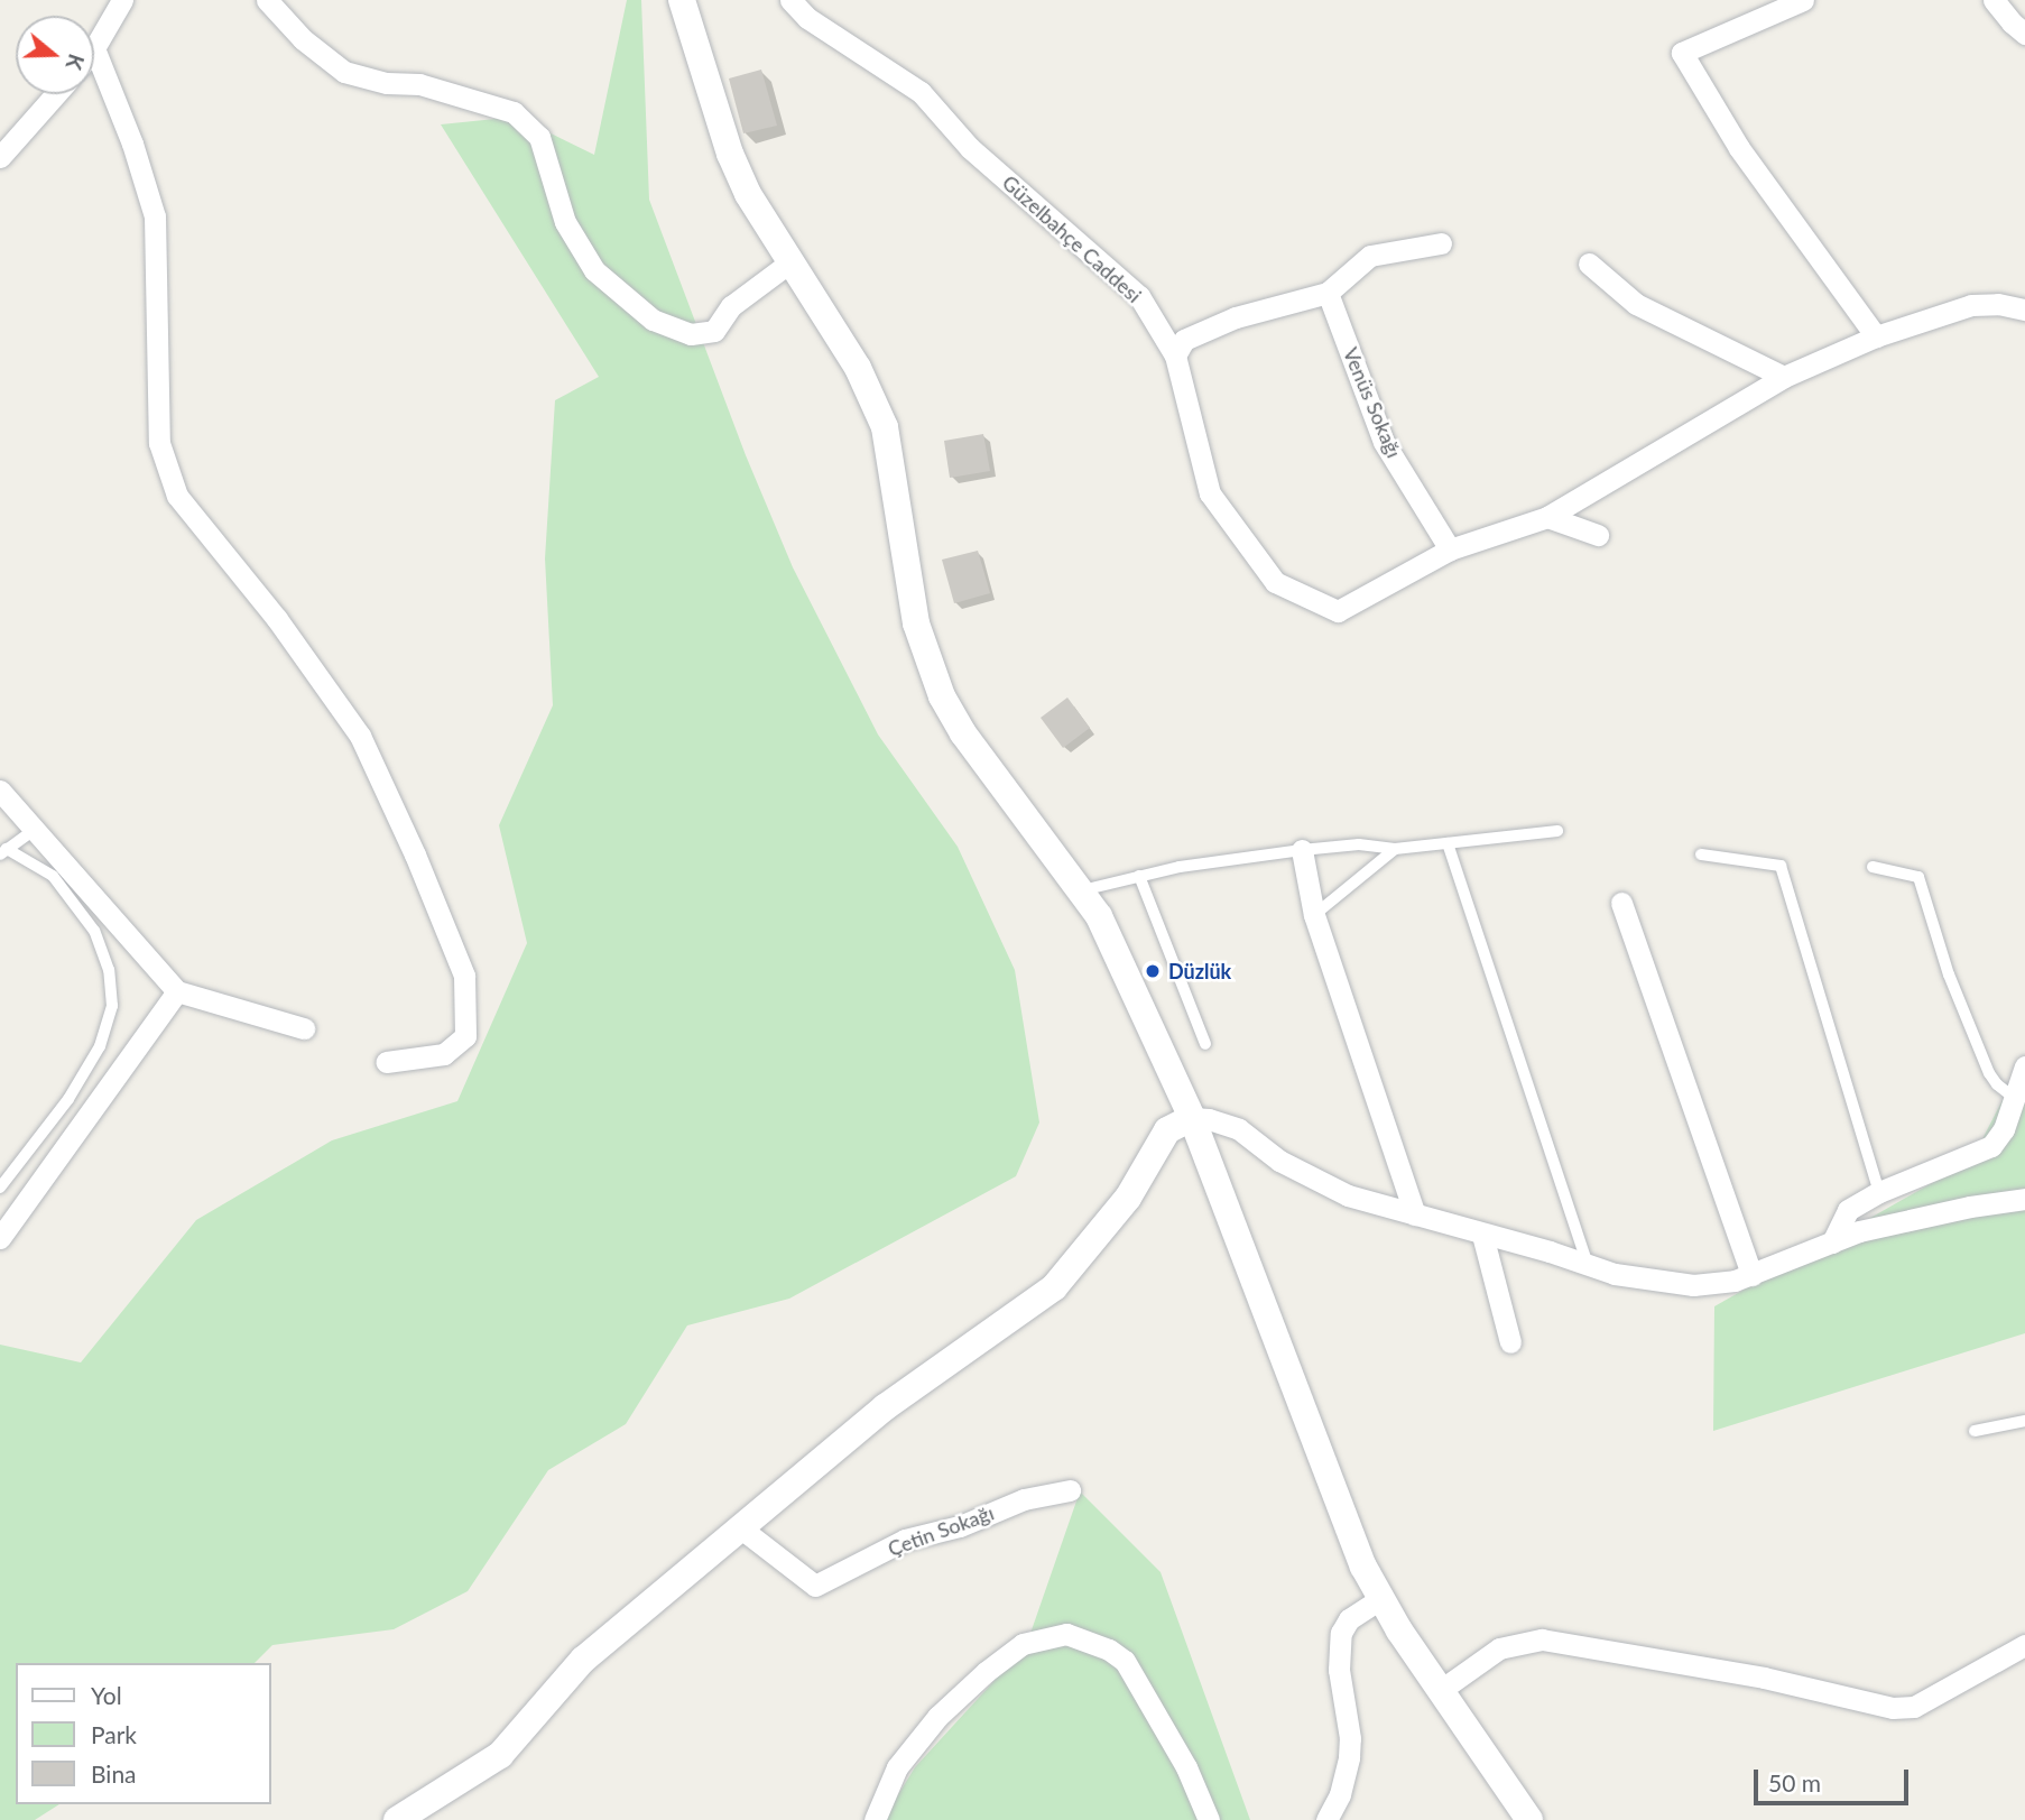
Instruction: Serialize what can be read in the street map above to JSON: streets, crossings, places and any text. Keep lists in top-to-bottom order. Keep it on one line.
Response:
{"streets":{"street":["Güzelbahçe Caddesi","Venüs Sokağı","Çetin Sokağı"]},"crossings":[["Güzelbahçe Caddesi","Venüs Sokağı"]],"places":["Düzlük"],"legend":["Yol","Park","Bina"],"scale_bar":"50 m","north":"right"}
